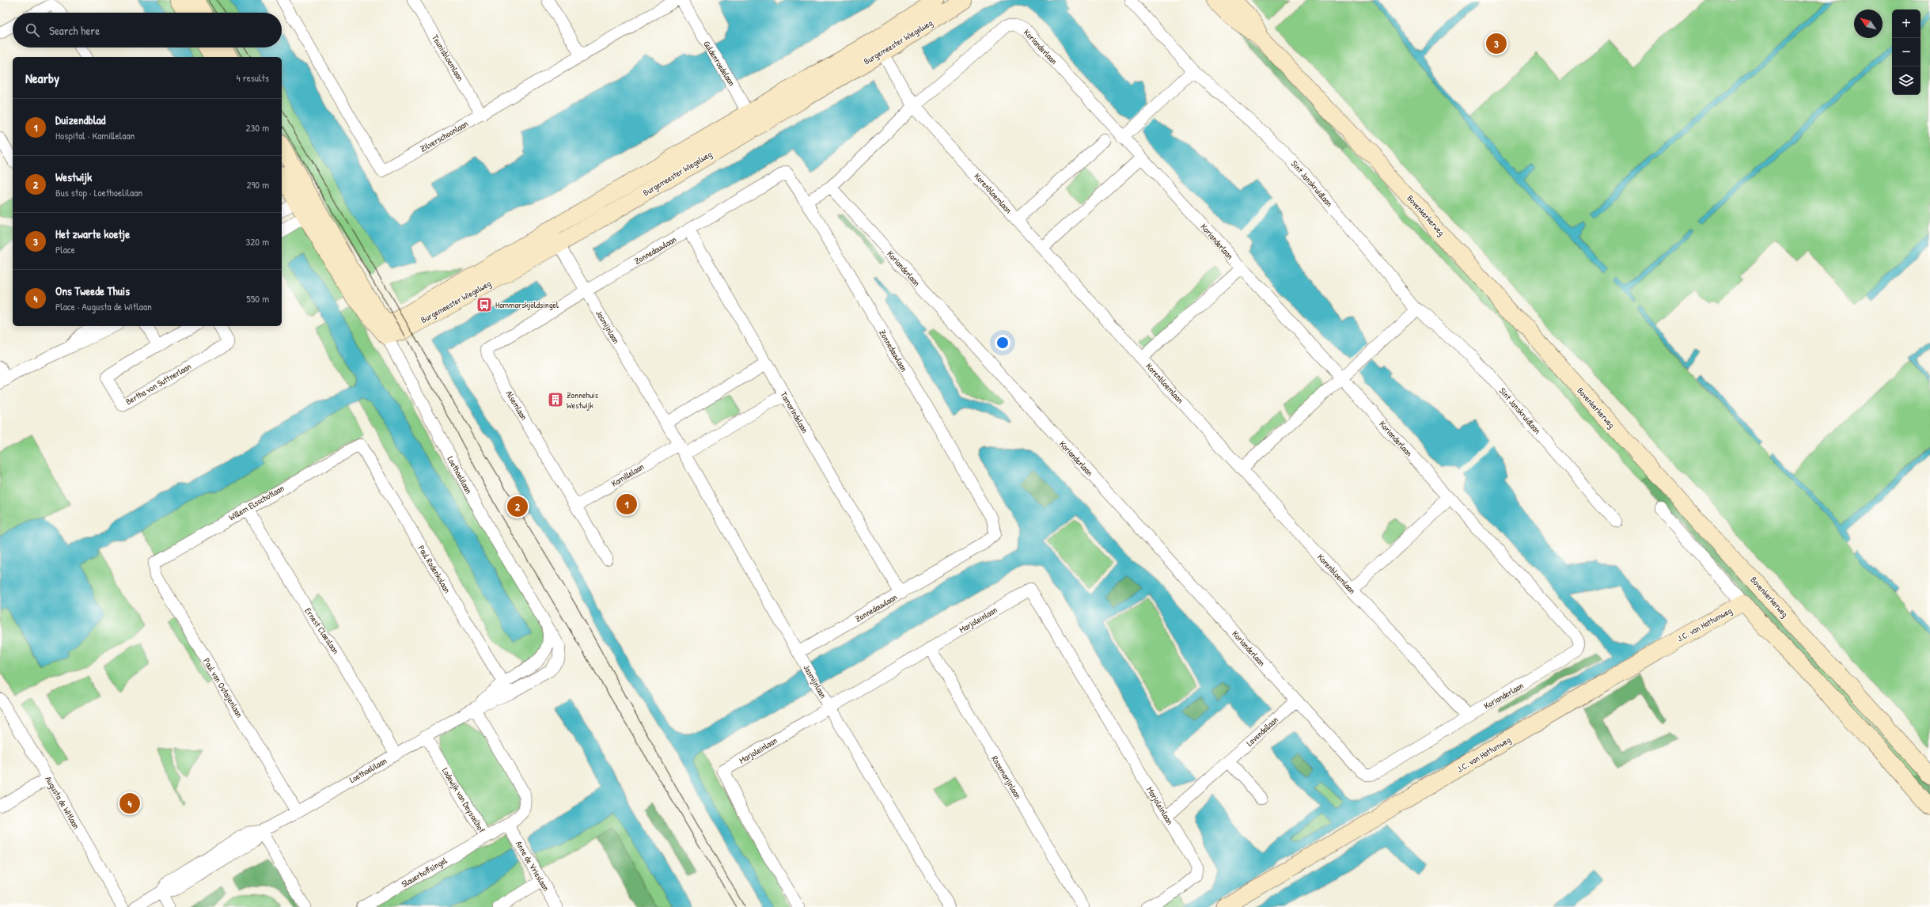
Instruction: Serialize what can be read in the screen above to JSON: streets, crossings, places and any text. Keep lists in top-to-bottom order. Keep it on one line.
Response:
{"streets":{"street":["Burgemeester Wiegelweg","Korianderlaan","Teunisbloemlaan","Guldenroedelaan","Zilverschoonlaan","Sint Janskruidlaan","Korenbloemlaan","Bovenkerkerweg","Zonnedauwlaan","Jasmijnlaan","Bertha von Suttnerlaan","Alsemlaan","Tamarindelaan","Loethoelilaan","Kamillelaan","Willem Elsschotlaan","Paul Rodenkolaan","Marjoleinlaan","J.C. van Hattumweg","Ernest Claeslaan","Paul van Ostaijenlaan","Lavendellaan","Rozemarijnlaan","Lodewijk van Deysselhof","Augusta de Witlaan","Anne de Vrieslaan","Slauerhoffsingel"]},"crossings":[["Burgemeester Wiegelweg","Guldenroedelaan"],["Burgemeester Wiegelweg","Korenbloemlaan"],["Burgemeester Wiegelweg","Jasmijnlaan"],["Burgemeester Wiegelweg","Loethoelilaan"],["Korianderlaan","Korenbloemlaan"],["Korianderlaan","Zonnedauwlaan"],["Korianderlaan","Lavendellaan"],["Teunisbloemlaan","Zilverschoonlaan"],["Zonnedauwlaan","Jasmijnlaan"],["Zonnedauwlaan","Alsemlaan"],["Zonnedauwlaan","Tamarindelaan"],["Jasmijnlaan","Alsemlaan"],["Jasmijnlaan","Kamillelaan"],["Jasmijnlaan","Marjoleinlaan"],["Alsemlaan","Kamillelaan"],["Loethoelilaan","Paul Rodenkolaan"],["Loethoelilaan","Ernest Claeslaan"],["Loethoelilaan","Paul van Ostaijenlaan"],["Loethoelilaan","Lodewijk van Deysselhof"],["Willem Elsschotlaan","Paul Rodenkolaan"],["Willem Elsschotlaan","Ernest Claeslaan"],["Willem Elsschotlaan","Paul van Ostaijenlaan"],["Marjoleinlaan","Lavendellaan"],["Marjoleinlaan","Rozemarijnlaan"],["Lodewijk van Deysselhof","Anne de Vrieslaan"],["Lodewijk van Deysselhof","Slauerhoffsingel"]],"places":{"bus stop":["Hammarskjöldsingel"],"building":["Zonnehuis Westwijk"]},"north":"top left","page":{"map_buttons":["+","−"],"search":"Search here","pins":["3","1","2","4"],"heading":["Nearby","4 results"],"list":[{"mark":"1","name":"Duizendblad","note":"Hospital · Kamillelaan","value":"230 m"},{"mark":"2","name":"Westwijk","note":"Bus stop · Loethoelilaan","value":"290 m"},{"mark":"3","name":"Het zwarte koetje","note":"Place","value":"320 m"},{"mark":"4","name":"Ons Tweede Thuis","note":"Place · Augusta de Witlaan","value":"550 m"}]}}
